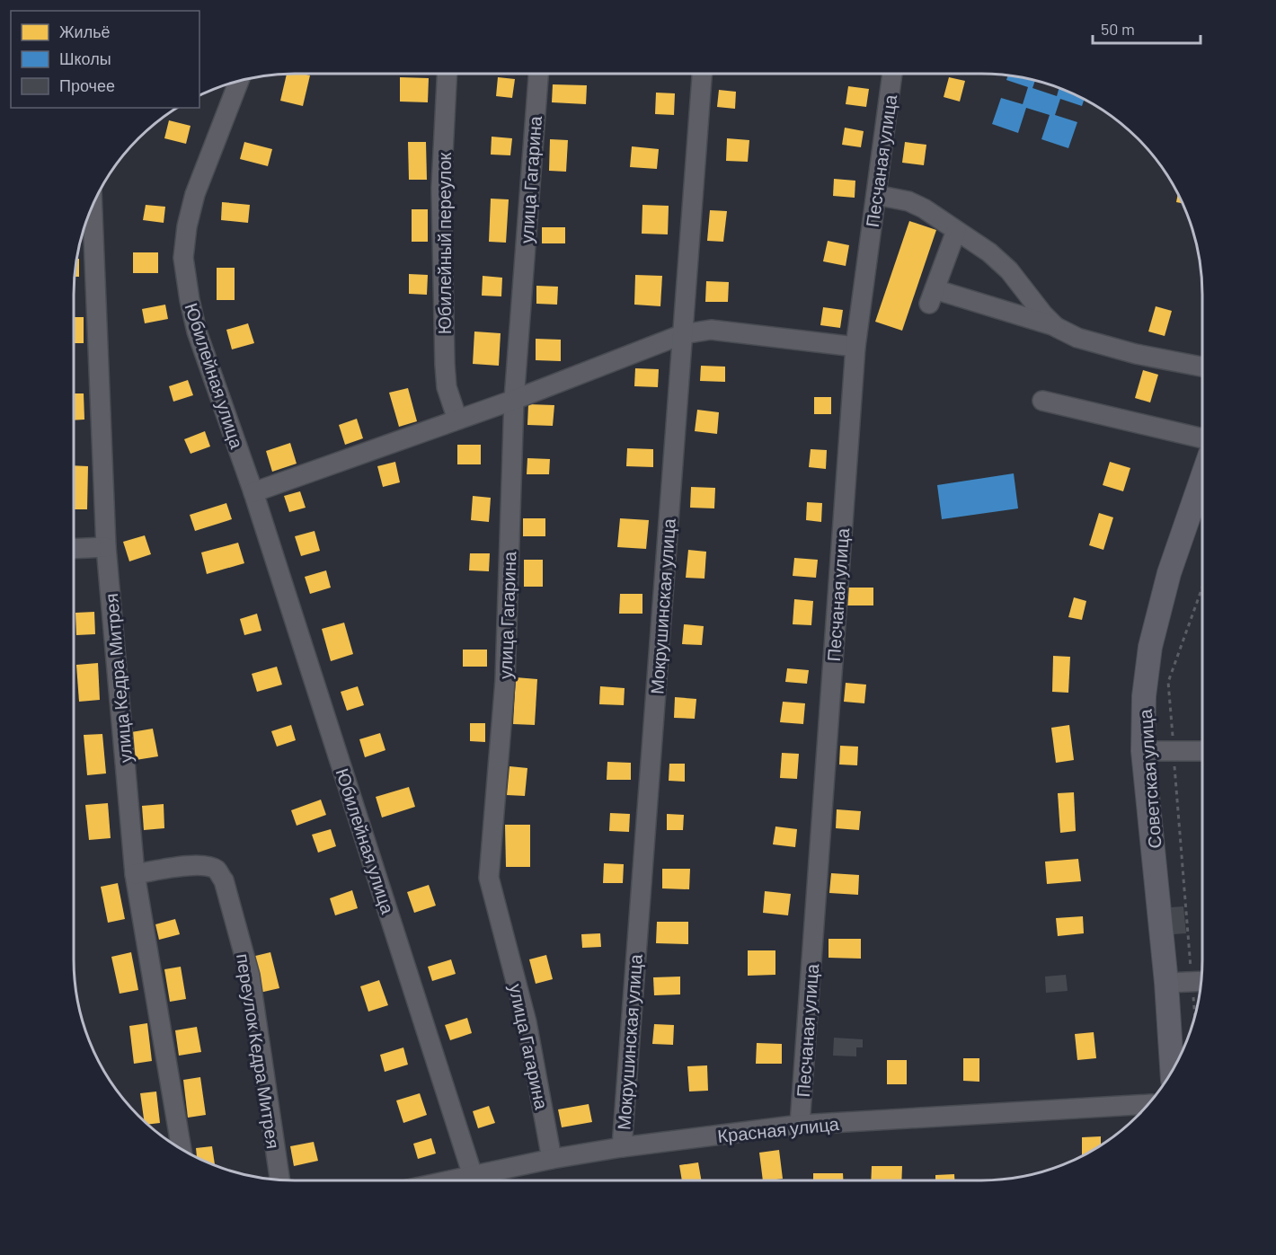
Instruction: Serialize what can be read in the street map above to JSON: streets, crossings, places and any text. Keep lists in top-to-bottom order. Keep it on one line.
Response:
{"streets":{"main road":["Советская улица"],"street":["Песчаная улица","улица Гагарина","Юбилейный переулок","Юбилейная улица","Мокрушинская улица","улица Кедра Митрея","переулок Кедра Митрея","Красная улица"]},"crossings":[["Песчаная улица","Красная улица"],["улица Гагарина","Красная улица"],["Мокрушинская улица","Красная улица"],["улица Кедра Митрея","переулок Кедра Митрея"]],"legend":["Жильё","Школы","Прочее"],"scale_bar":"50 m"}
